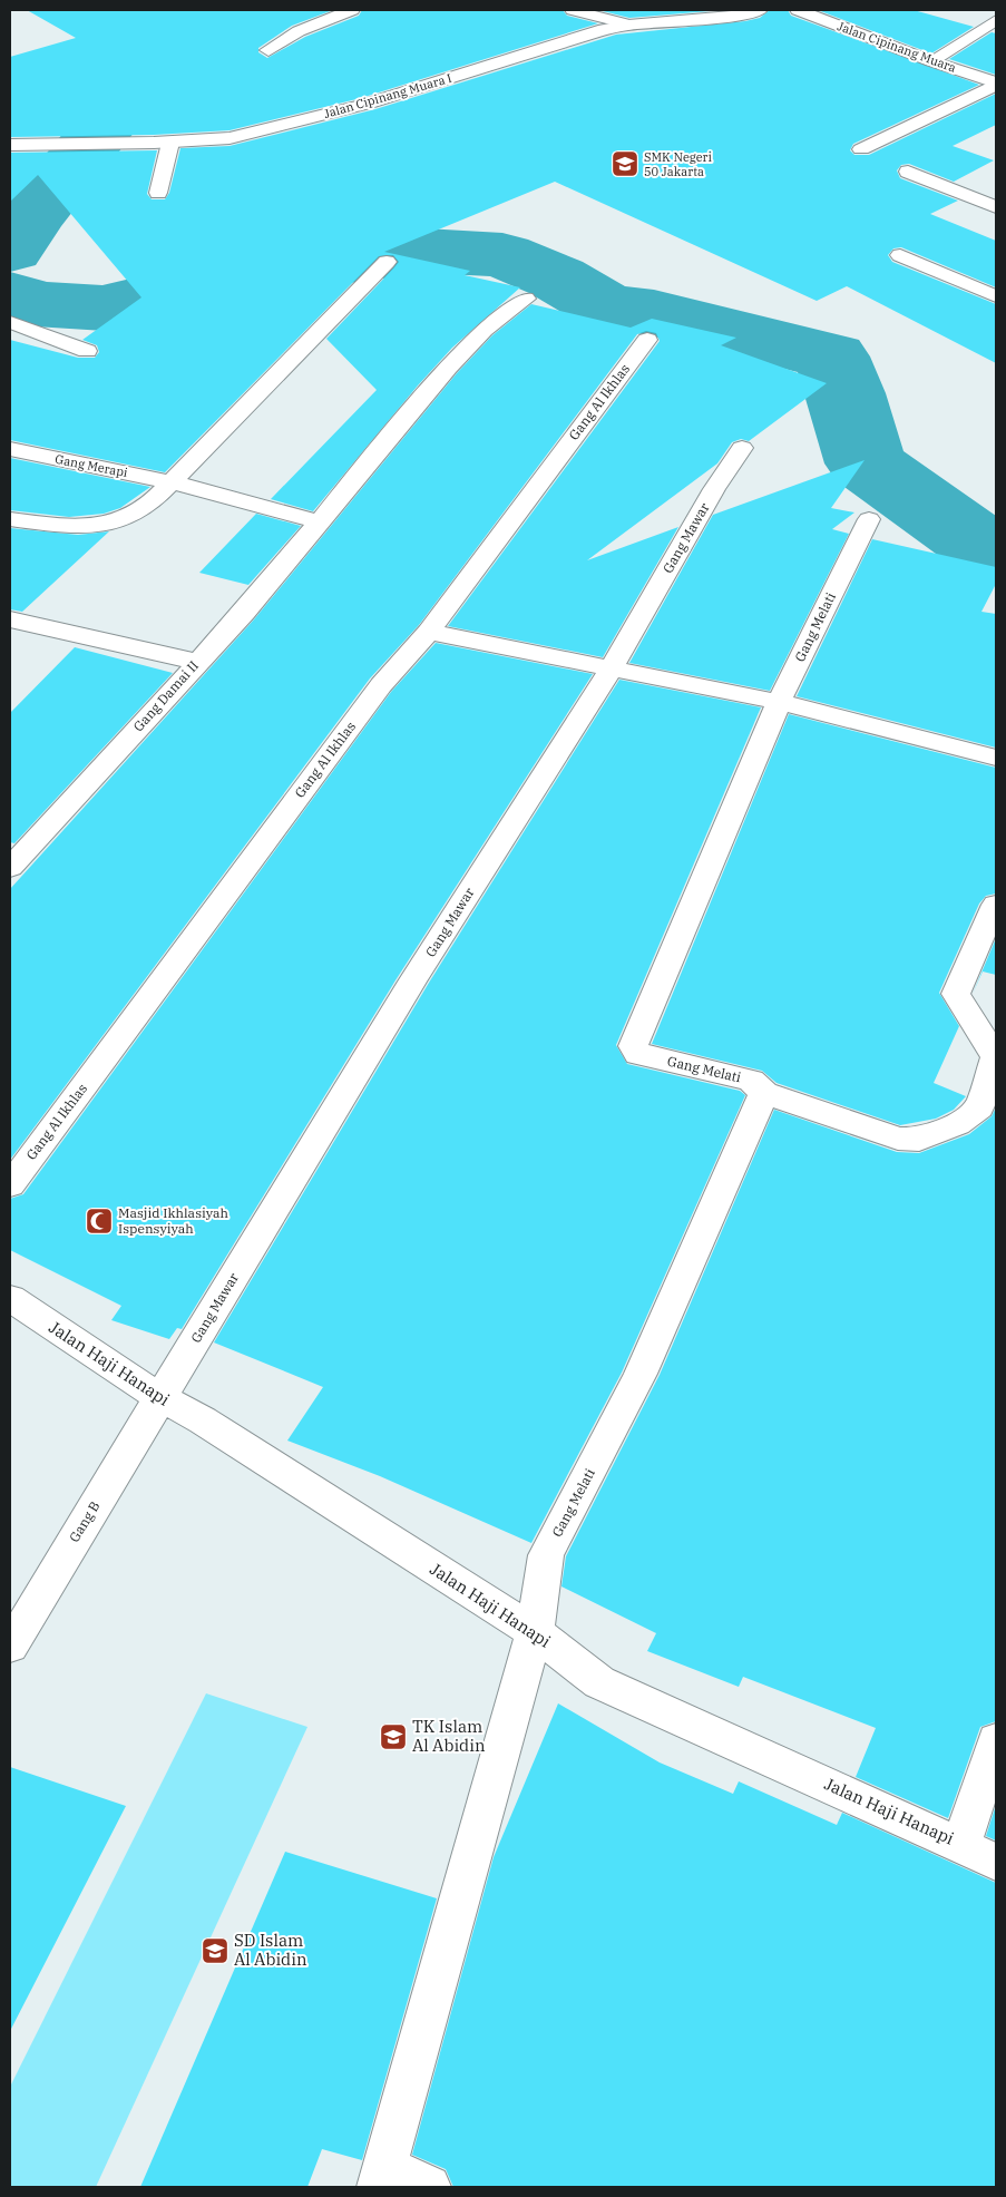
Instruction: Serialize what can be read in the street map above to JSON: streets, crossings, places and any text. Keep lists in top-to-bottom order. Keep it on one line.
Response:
{"streets":{"street":["Jalan Cipinang Muara","Jalan Cipinang Muara I","Gang Al Ikhlas","Gang Merapi","Gang Mawar","Gang Melati","Gang Damai II","Jalan Haji Hanapi","Gang B"]},"crossings":[["Gang Merapi","Gang Damai II"],["Gang Mawar","Jalan Haji Hanapi"],["Gang Mawar","Gang B"],["Gang Melati","Jalan Haji Hanapi"],["Jalan Haji Hanapi","Gang B"]],"places":{"school or university":["SMK Negeri 50 Jakarta","TK Islam Al Abidin","SD Islam Al Abidin"],"mosque":["Masjid Ikhlasiyah Ispensyiyah"]}}
